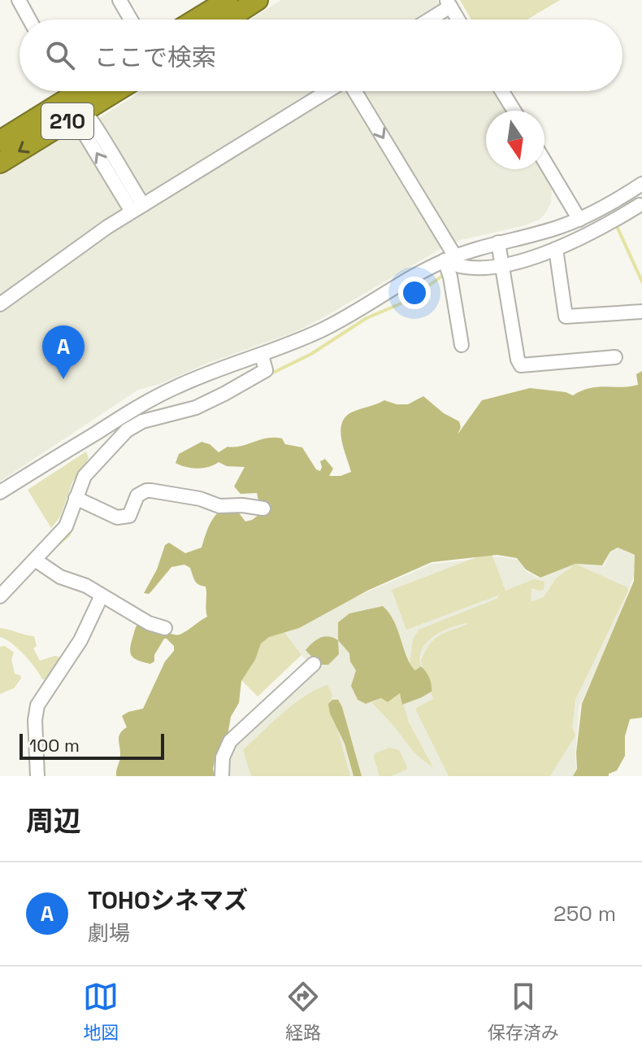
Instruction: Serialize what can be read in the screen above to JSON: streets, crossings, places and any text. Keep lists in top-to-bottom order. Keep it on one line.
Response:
{"streets":{"highway":["210"]},"scale_bar":"100 m","north":"bottom","page":{"search":"ここで検索","pins":"A","scale":"100 m","heading":"周辺","list":[{"mark":"A","name":"TOHOシネマズ","note":"劇場","value":"250 m"}],"nav":["地図","経路","保存済み"]}}
